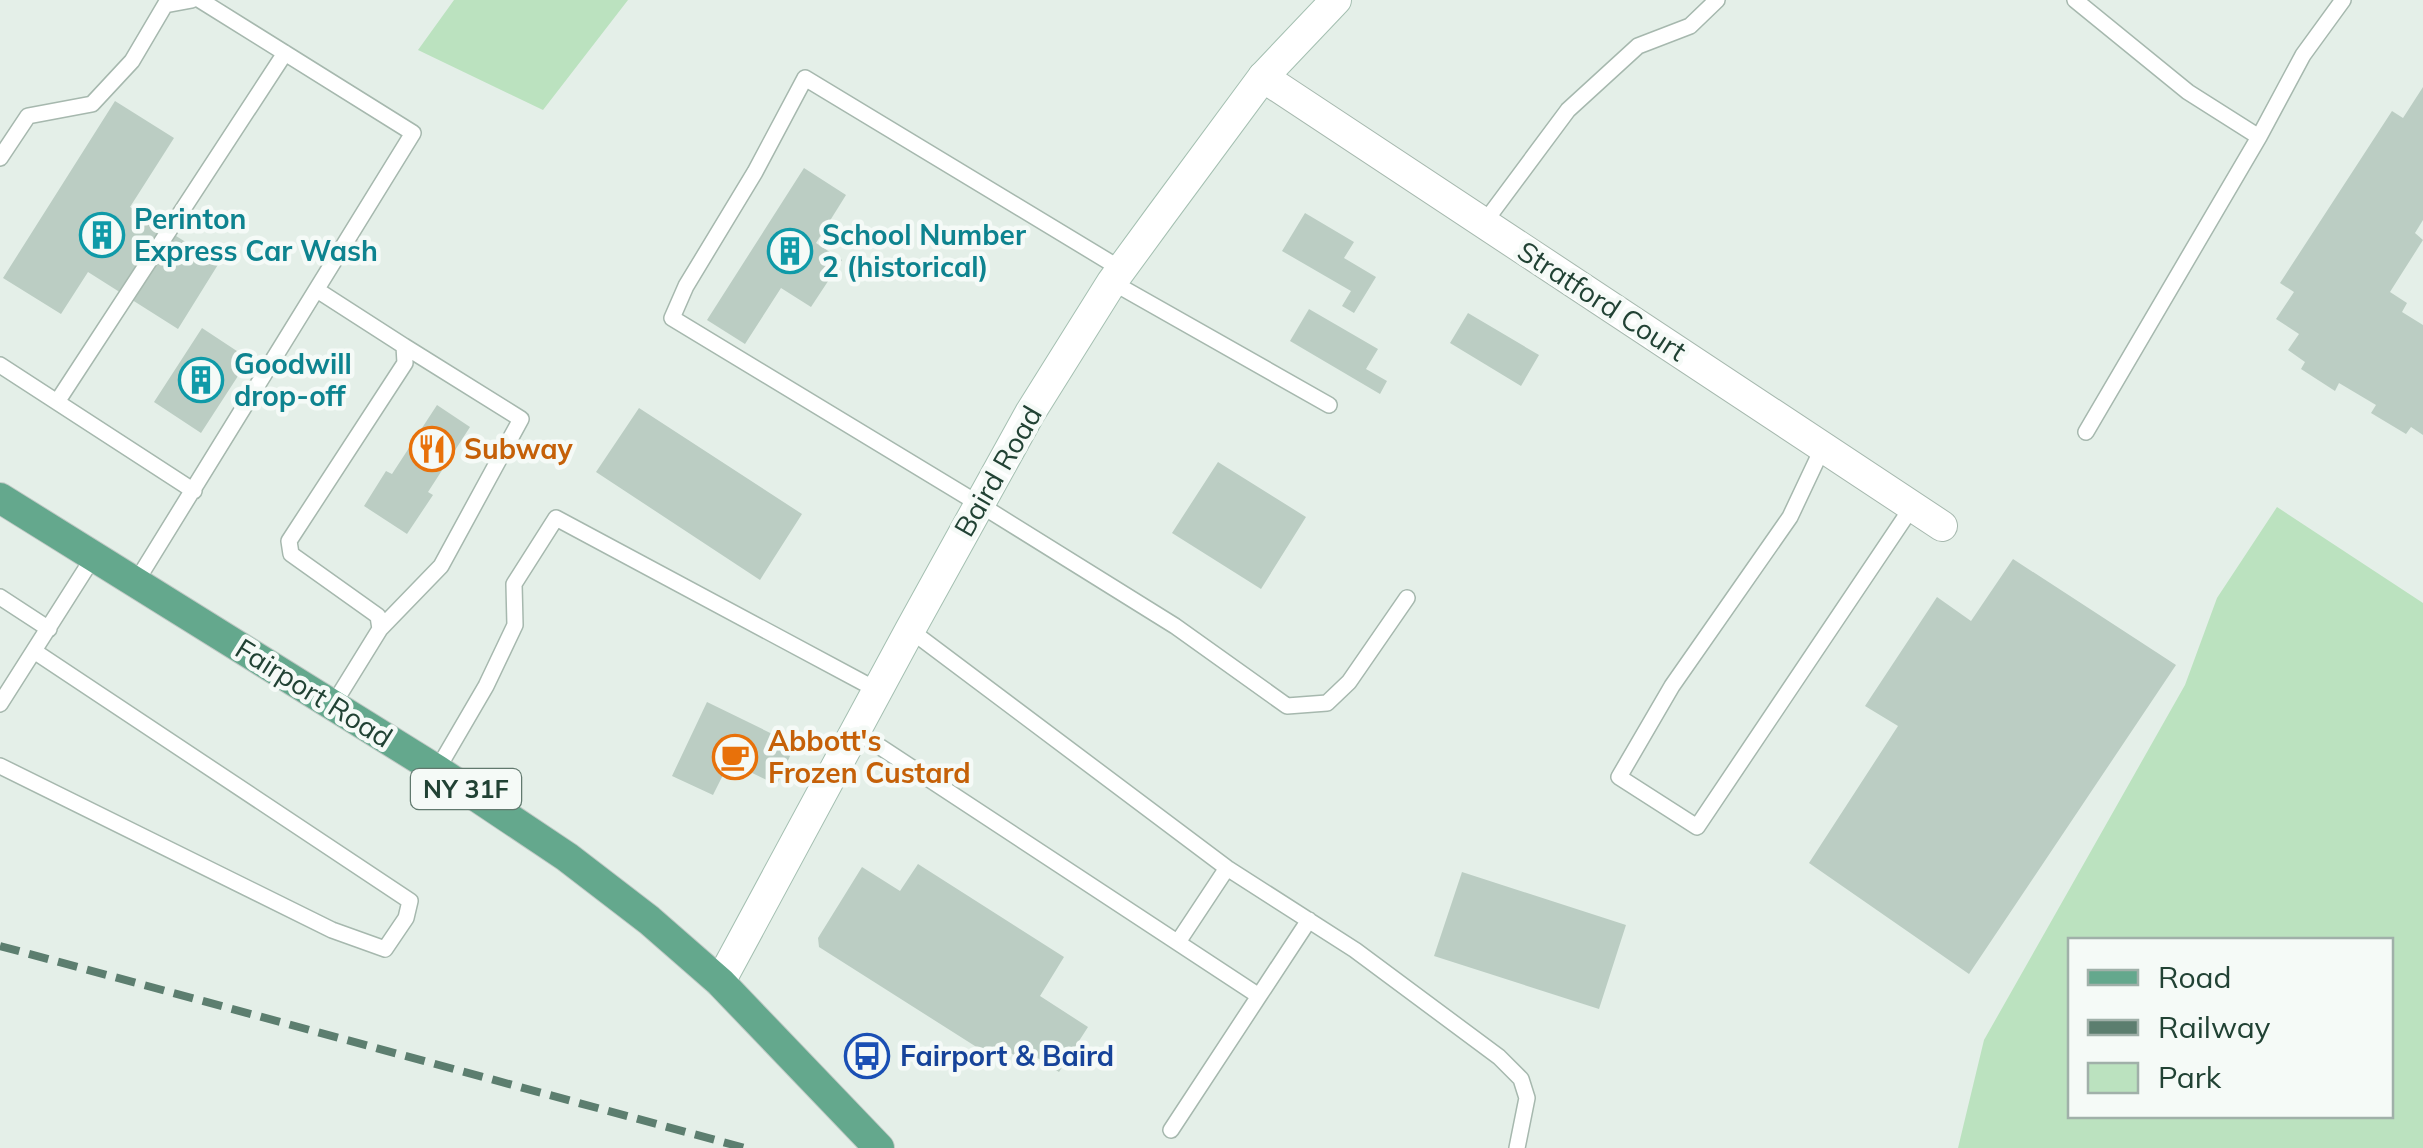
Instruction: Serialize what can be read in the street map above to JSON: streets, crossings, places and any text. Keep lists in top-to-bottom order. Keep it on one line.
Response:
{"streets":{"main road":["Fairport Road","NY 31F"],"street":["Stratford Court","Baird Road"]},"crossings":[["Stratford Court","Baird Road"],["Baird Road","Fairport Road"]],"places":{"building":["Perinton Express Car Wash","School Number 2 (historical)","Goodwill drop-off"],"restaurant":["Subway"],"cafe":["Abbott's Frozen Custard"],"bus stop":["Fairport & Baird"]},"legend":["Road","Railway","Park"]}
